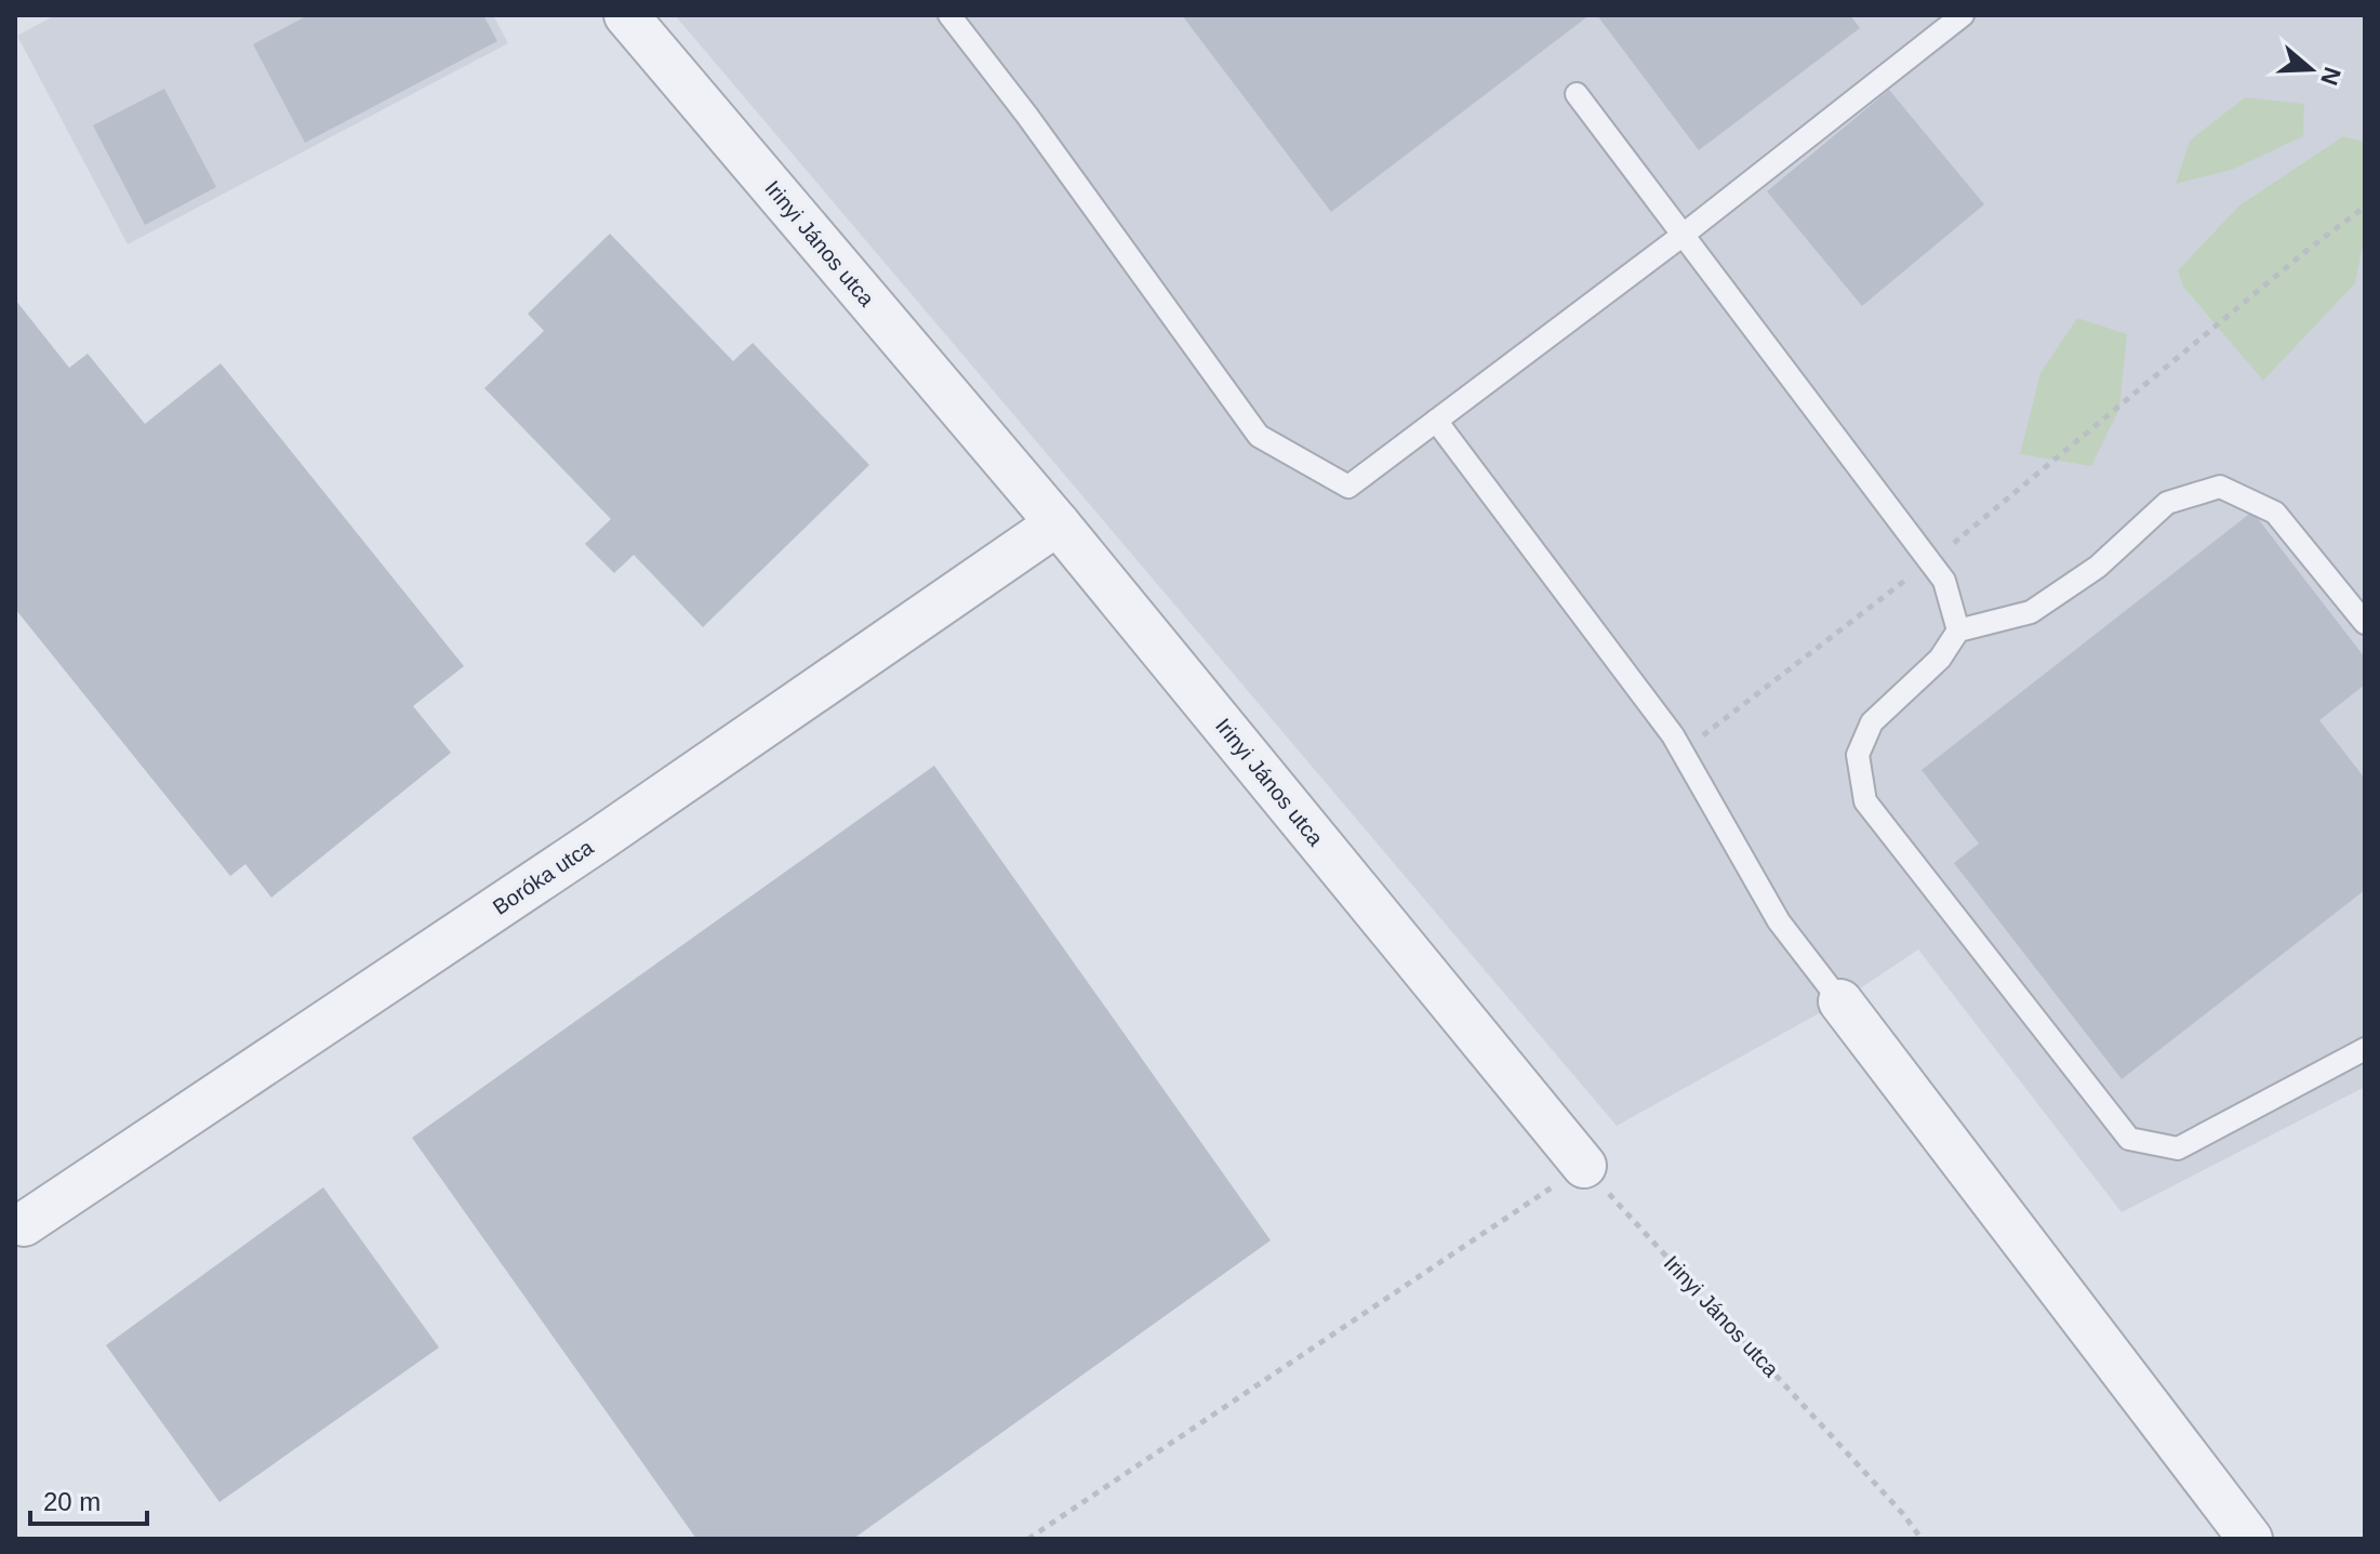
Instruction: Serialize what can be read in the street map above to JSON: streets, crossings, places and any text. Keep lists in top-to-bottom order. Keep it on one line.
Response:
{"streets":{"street":["Irinyi János utca","Boróka utca"]},"crossings":[["Irinyi János utca","Boróka utca"]],"scale_bar":"20 m","north":"right"}
